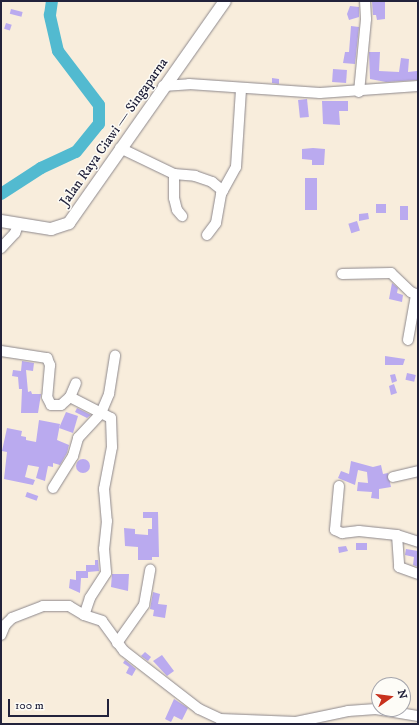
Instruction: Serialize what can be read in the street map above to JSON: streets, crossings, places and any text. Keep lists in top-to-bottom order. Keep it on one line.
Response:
{"streets":{"main road":["Jalan Raya Ciawi — Singaparna"]},"scale_bar":"100 m","north":"right"}
